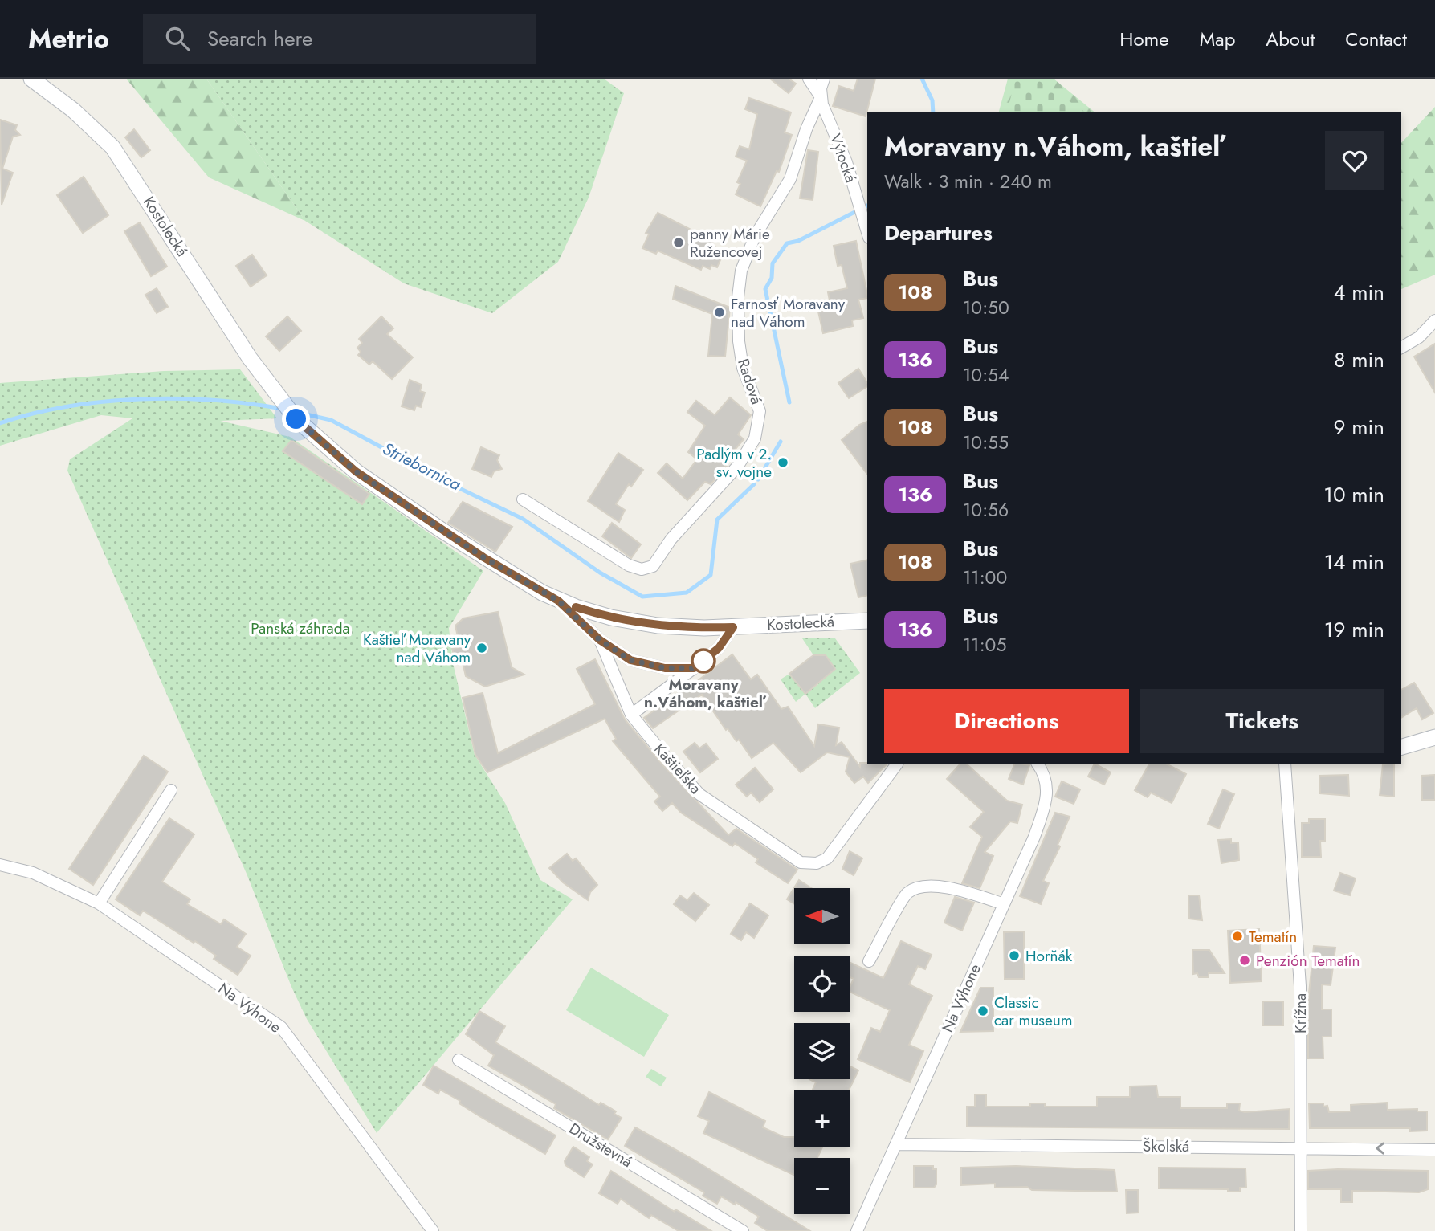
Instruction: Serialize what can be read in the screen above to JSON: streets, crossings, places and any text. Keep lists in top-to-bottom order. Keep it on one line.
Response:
{"streets":{"main road":["Kostolecká"],"street":["Výtocká","Radová","Kaštieľska","Na Výhone","Krížna","Družstevná","Školská"]},"crossings":[["Výtocká","Radová"],["Kostolecká","Kaštieľska"],["Na Výhone","Školská"],["Krížna","Školská"]],"water":["Striebornica"],"parks":["Panská záhrada"],"places":["panny Márie Ružencovej","Farnosť Moravany nad Váhom","Padlým v 2. sv. vojne","Kaštieľ Moravany nad Váhom","Moravany n.Váhom, kaštieľ","Tematín","Horňák","Penzión Tematín","Classic car museum"],"lines":["bus line 108"],"north":"left","page":{"header":"Metrio","search":"Search here","nav":["Home","Map","About","Contact"],"heading":[["Moravany n.Váhom, kaštieľ","Walk · 3 min · 240 m"],"Departures"],"list":[{"mark":"108","name":"Bus","note":"10:50","value":"4 min"},{"mark":"136","name":"Bus","note":"10:54","value":"8 min"},{"mark":"108","name":"Bus","note":"10:55","value":"9 min"},{"mark":"136","name":"Bus","note":"10:56","value":"10 min"},{"mark":"108","name":"Bus","note":"11:00","value":"14 min"},{"mark":"136","name":"Bus","note":"11:05","value":"19 min"}],"buttons":["Directions","Tickets"],"map_buttons":["+","−"]}}
